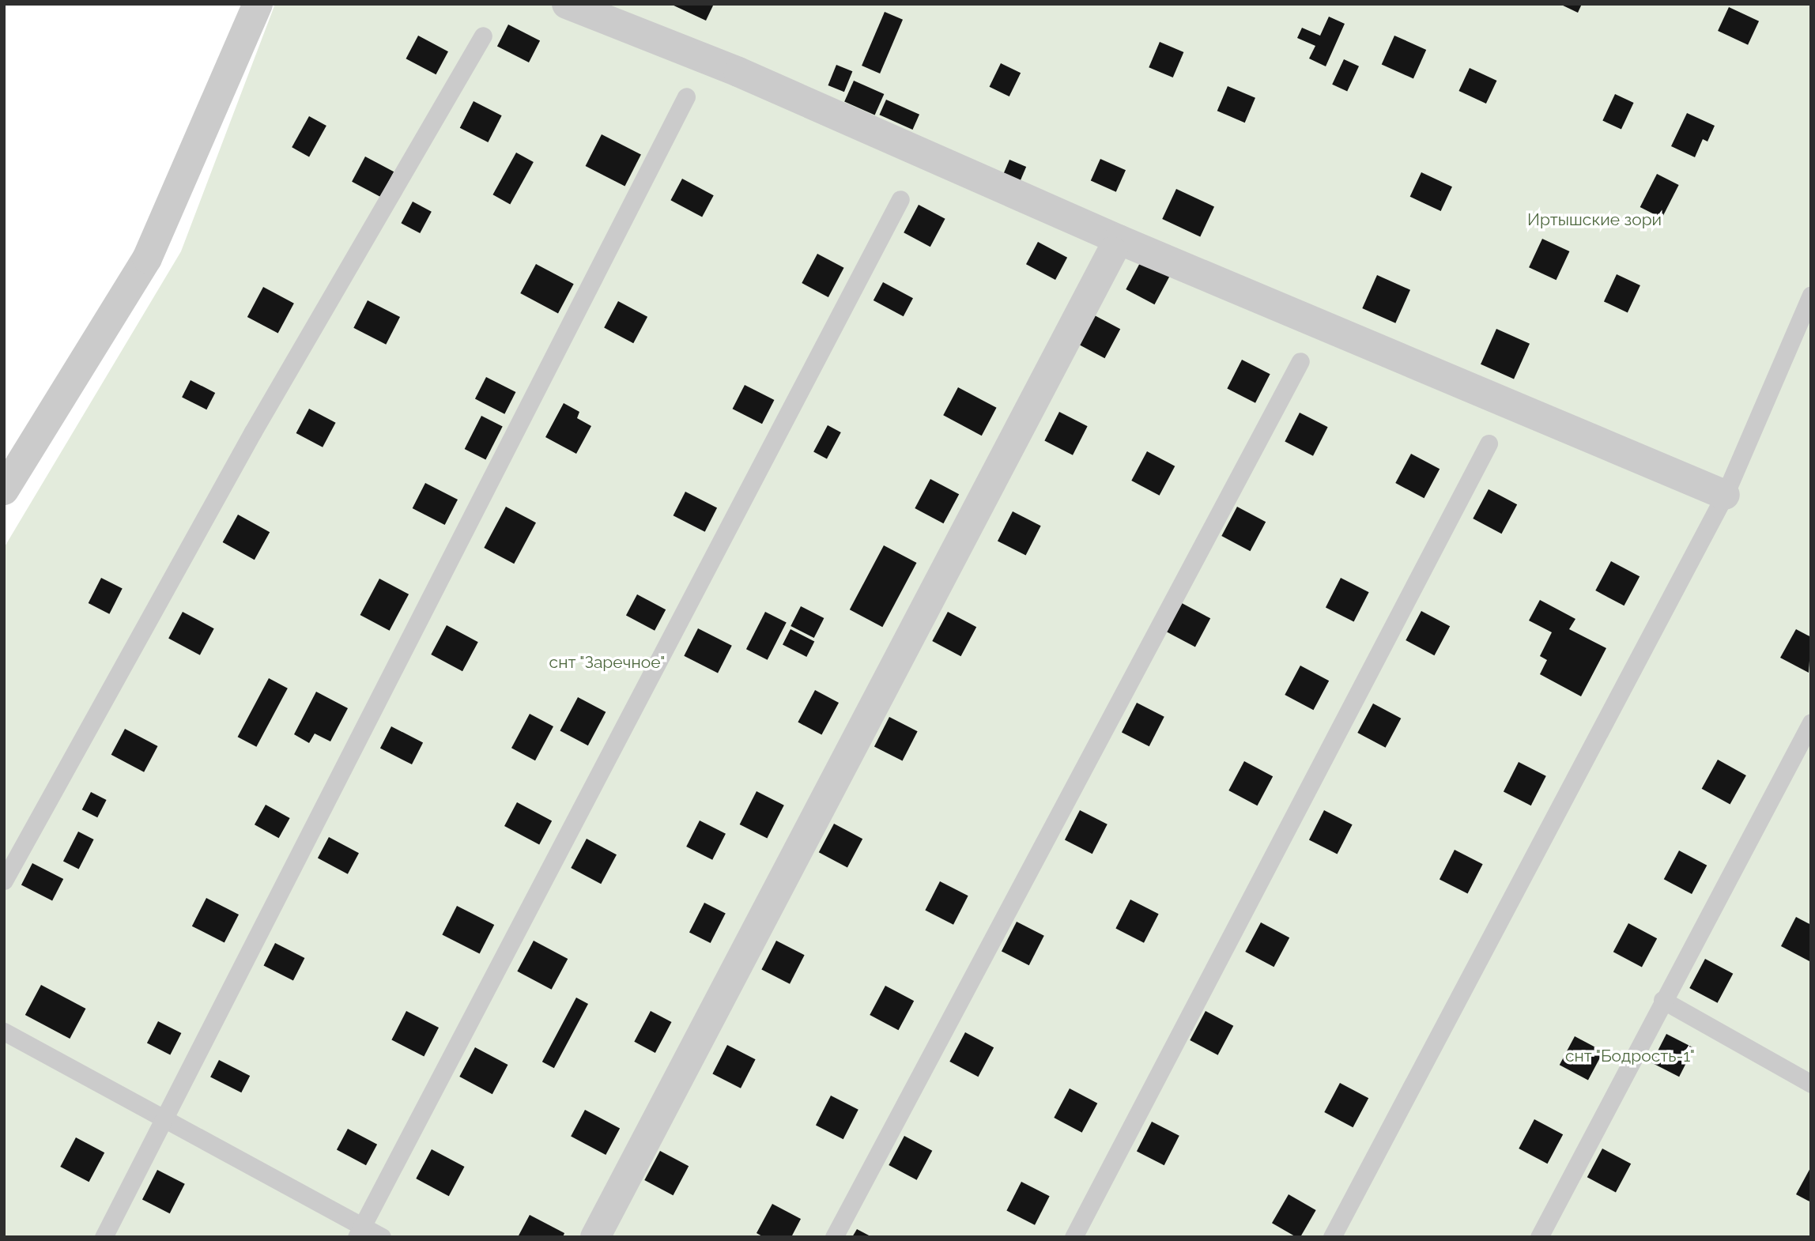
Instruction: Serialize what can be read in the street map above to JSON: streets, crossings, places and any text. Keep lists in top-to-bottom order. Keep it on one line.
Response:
{"parks":["Иртышские зори","снт \"Заречное\"","снт \"Бодрость-1\""]}
